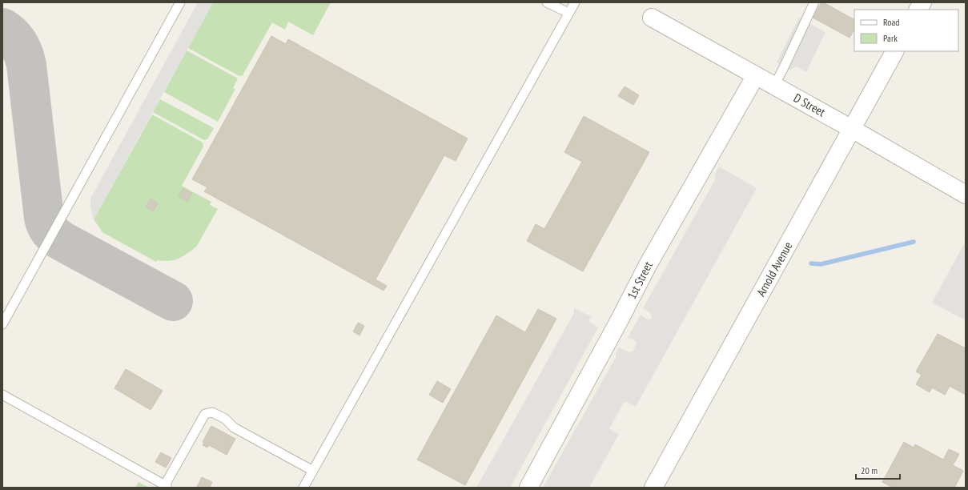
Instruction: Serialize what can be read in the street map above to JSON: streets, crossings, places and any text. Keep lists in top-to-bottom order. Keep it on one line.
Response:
{"streets":{"street":["D Street","Arnold Avenue","1st Street"]},"crossings":[["D Street","Arnold Avenue"],["D Street","1st Street"]],"legend":["Road","Park"],"scale_bar":"20 m"}
